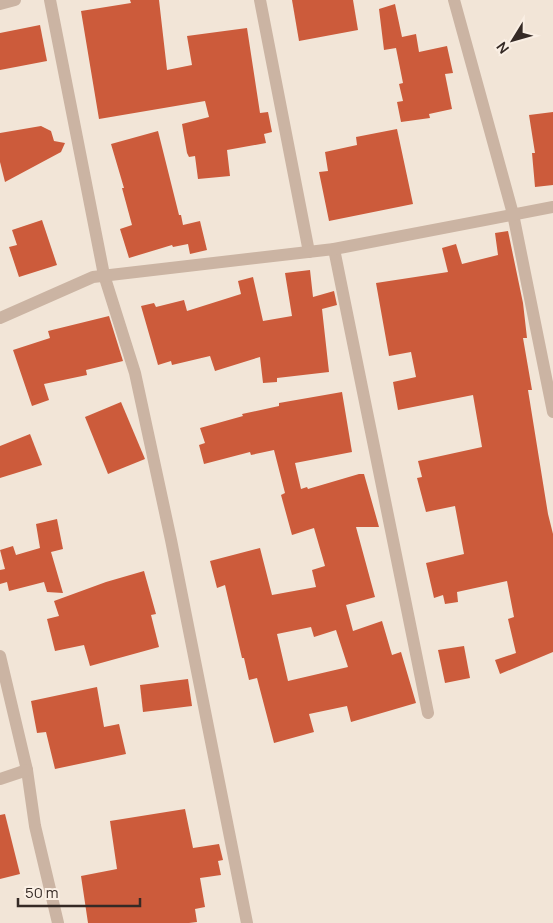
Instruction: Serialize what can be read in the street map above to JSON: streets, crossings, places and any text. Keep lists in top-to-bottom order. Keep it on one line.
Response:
{"scale_bar":"50 m","north":"bottom left"}
